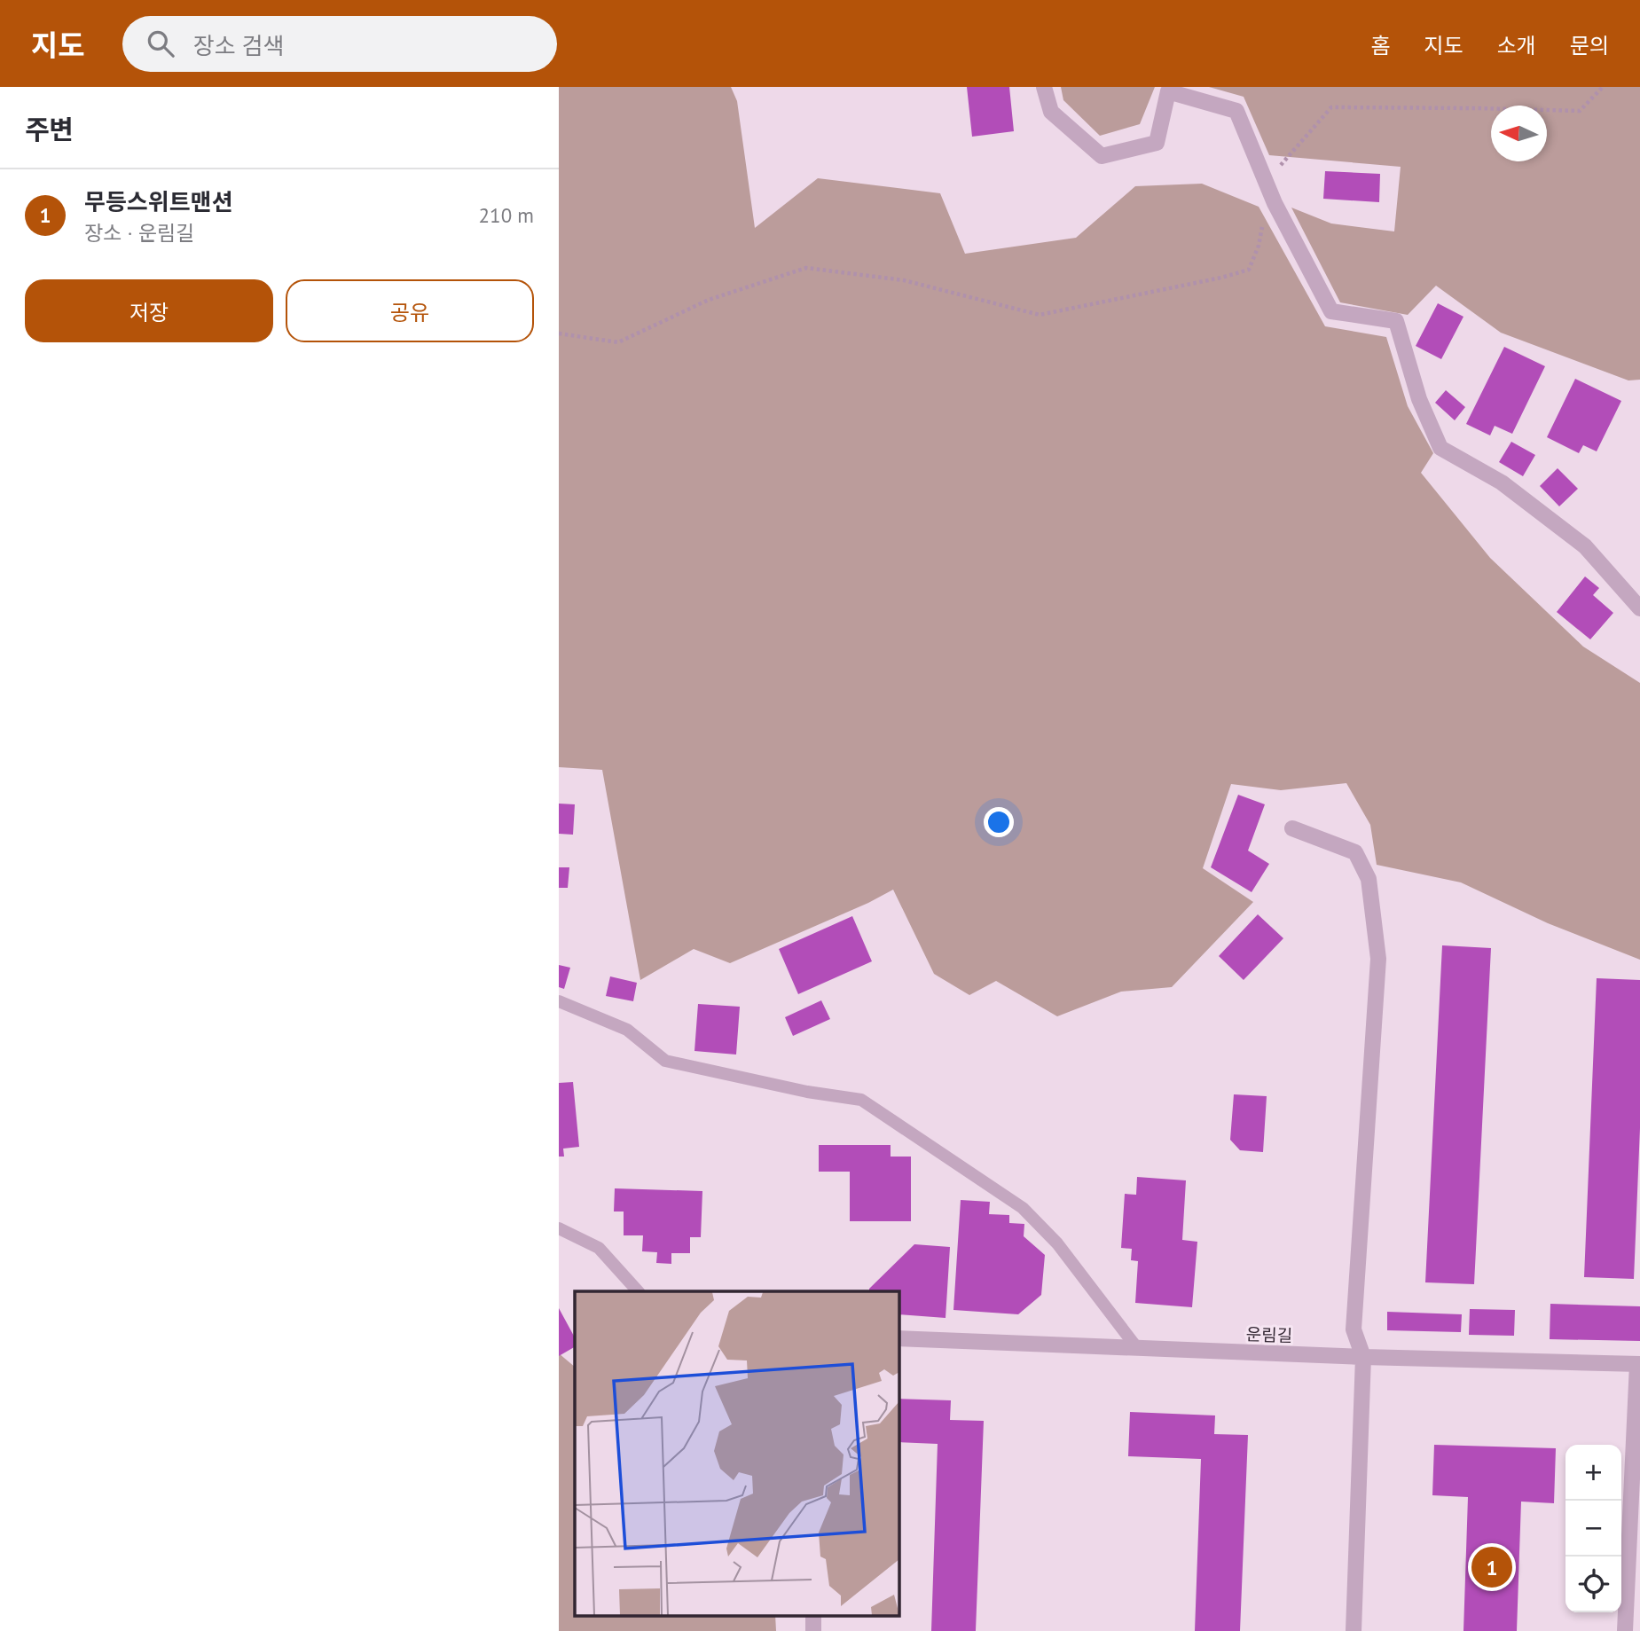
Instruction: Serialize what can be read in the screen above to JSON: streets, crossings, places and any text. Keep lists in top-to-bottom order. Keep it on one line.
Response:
{"streets":{"street":["운림길"]},"north":"left","page":{"header":"지도","search":"장소 검색","nav":["홈","지도","소개","문의"],"heading":"주변","list":[{"mark":"1","name":"무등스위트맨션","note":"장소 · 운림길","value":"210 m"}],"buttons":["저장","공유"],"map_buttons":["+","−"],"pins":"1"}}
